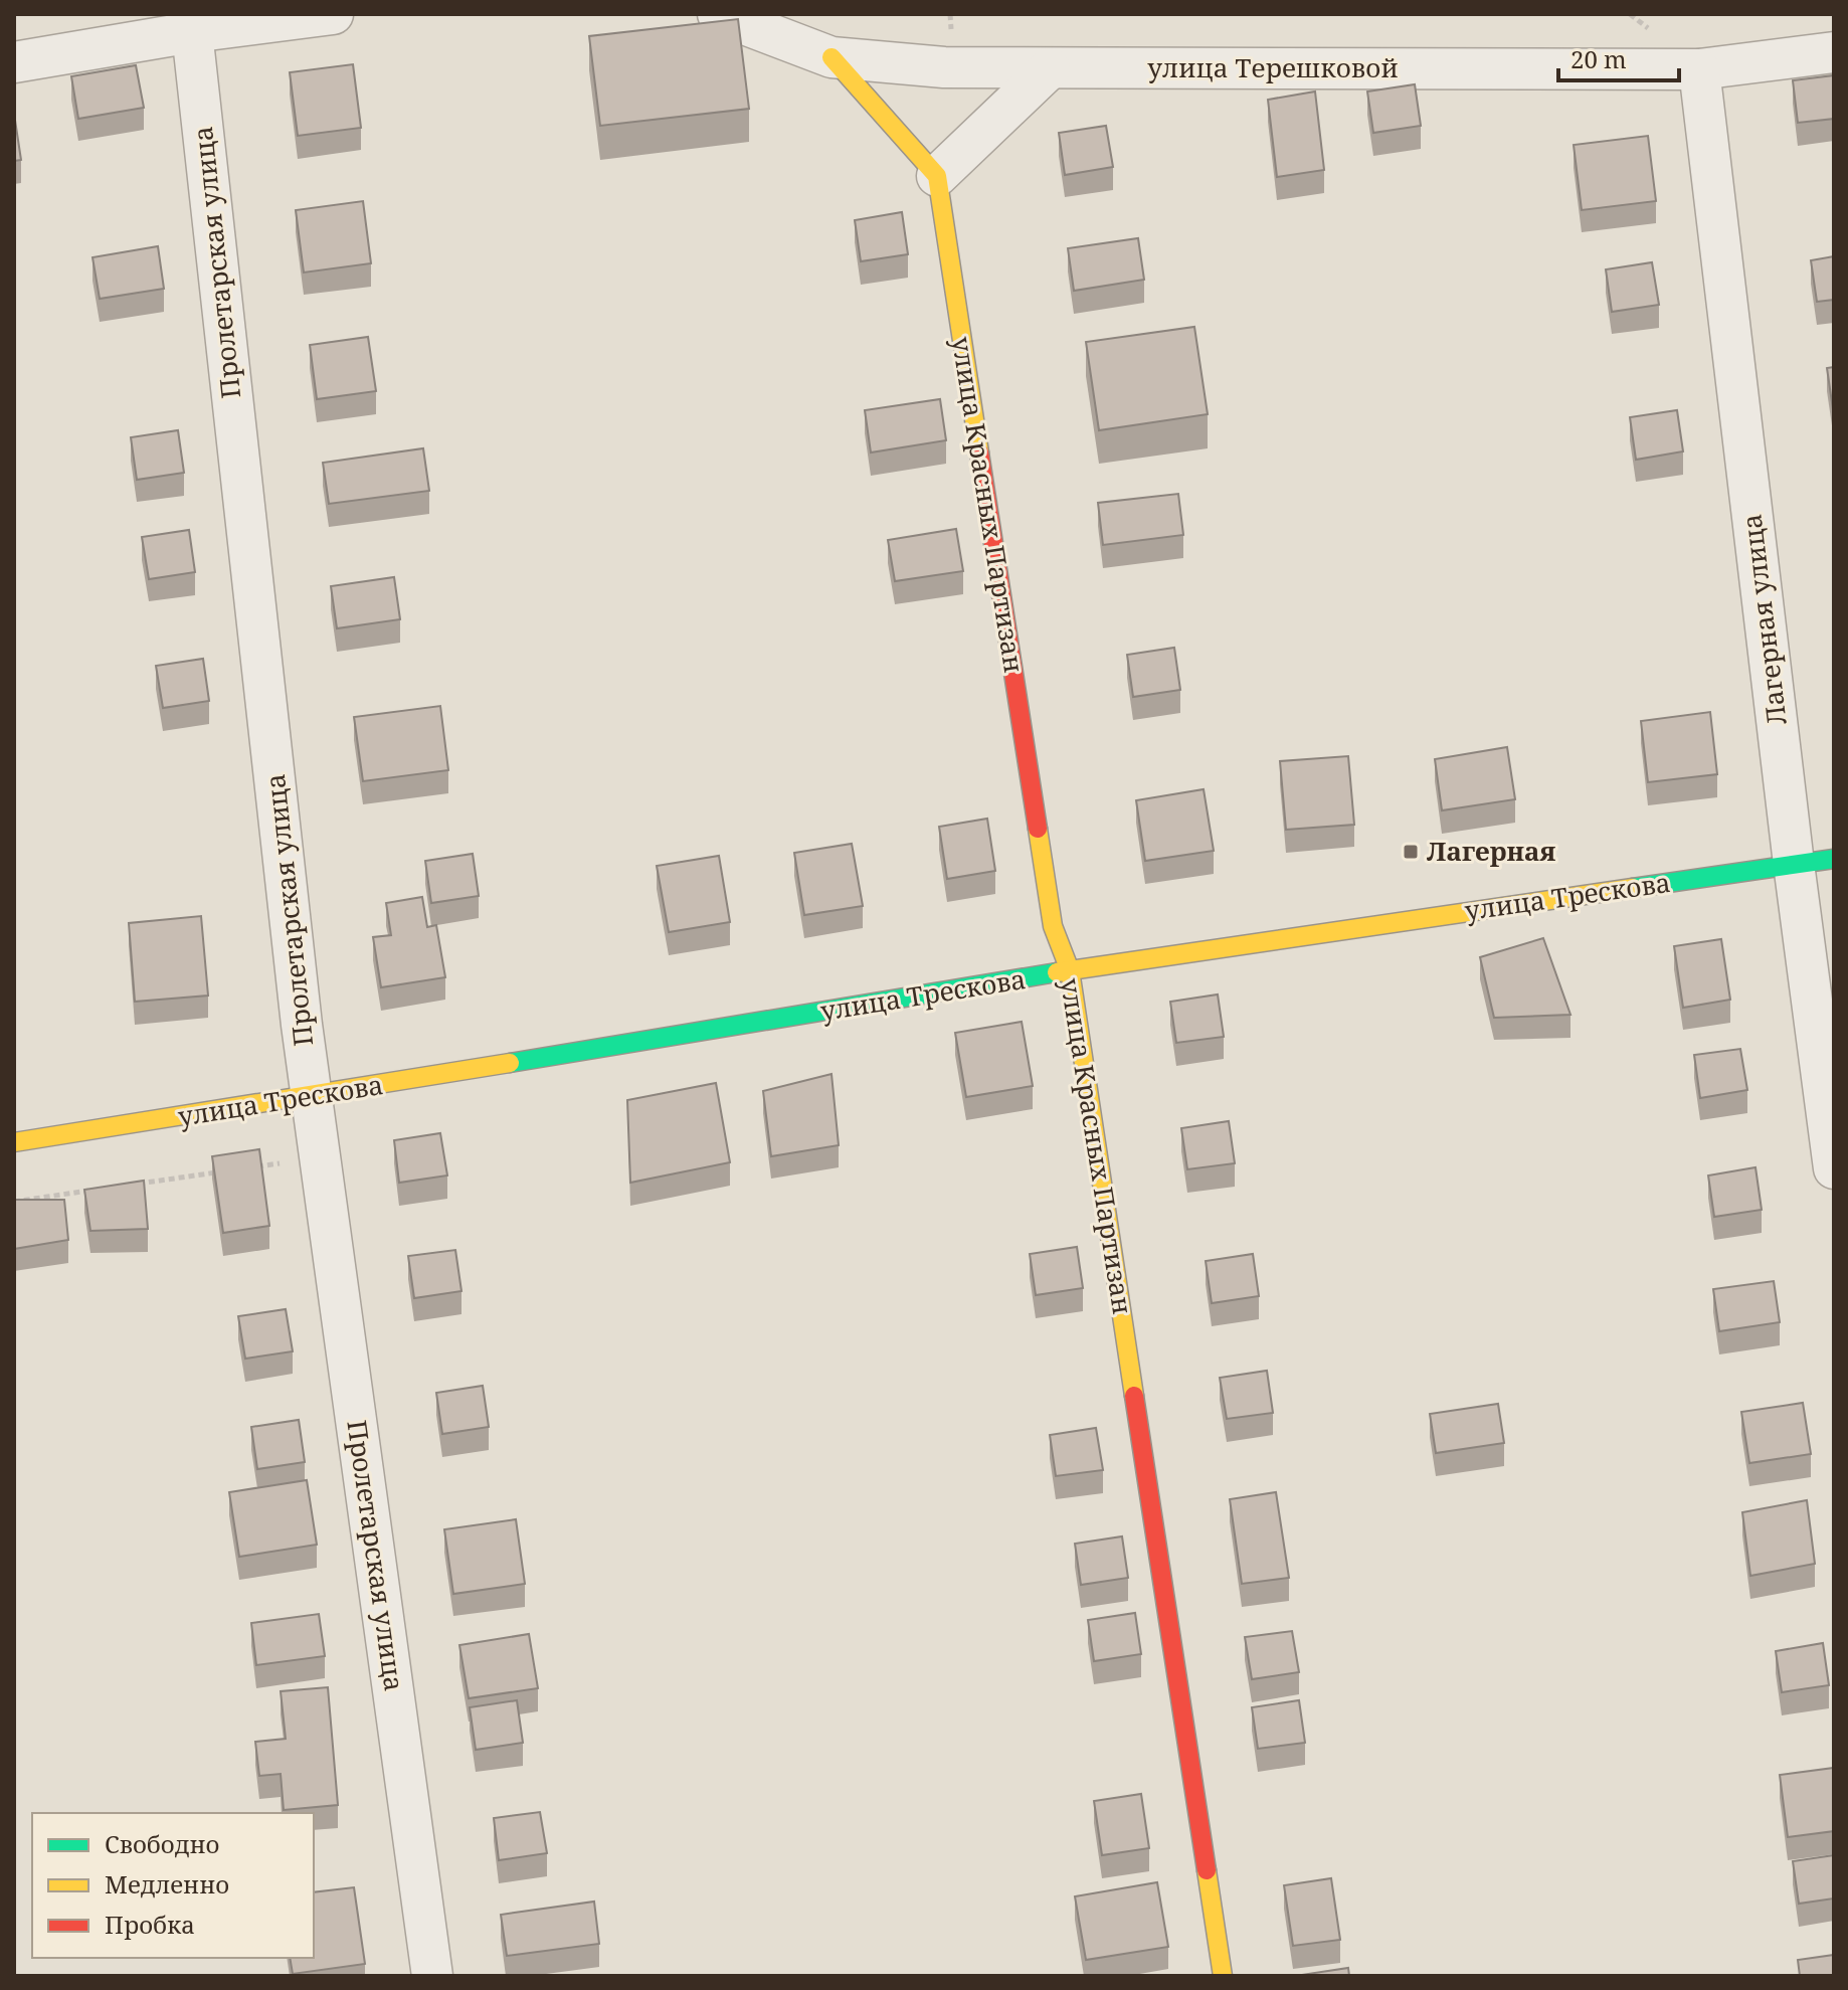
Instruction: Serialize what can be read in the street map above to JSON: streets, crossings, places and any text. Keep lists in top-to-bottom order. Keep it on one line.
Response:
{"streets":{"street":["улица Терешковой","Пролетарская улица","улица Красных Партизан","Лагерная улица","улица Трескова"]},"crossings":[["улица Терешковой","Лагерная улица"],["Пролетарская улица","улица Трескова"],["улица Красных Партизан","улица Трескова"],["Лагерная улица","улица Трескова"]],"places":{"transit":["Лагерная"]},"legend":["Свободно","Медленно","Пробка"],"scale_bar":"20 m"}
